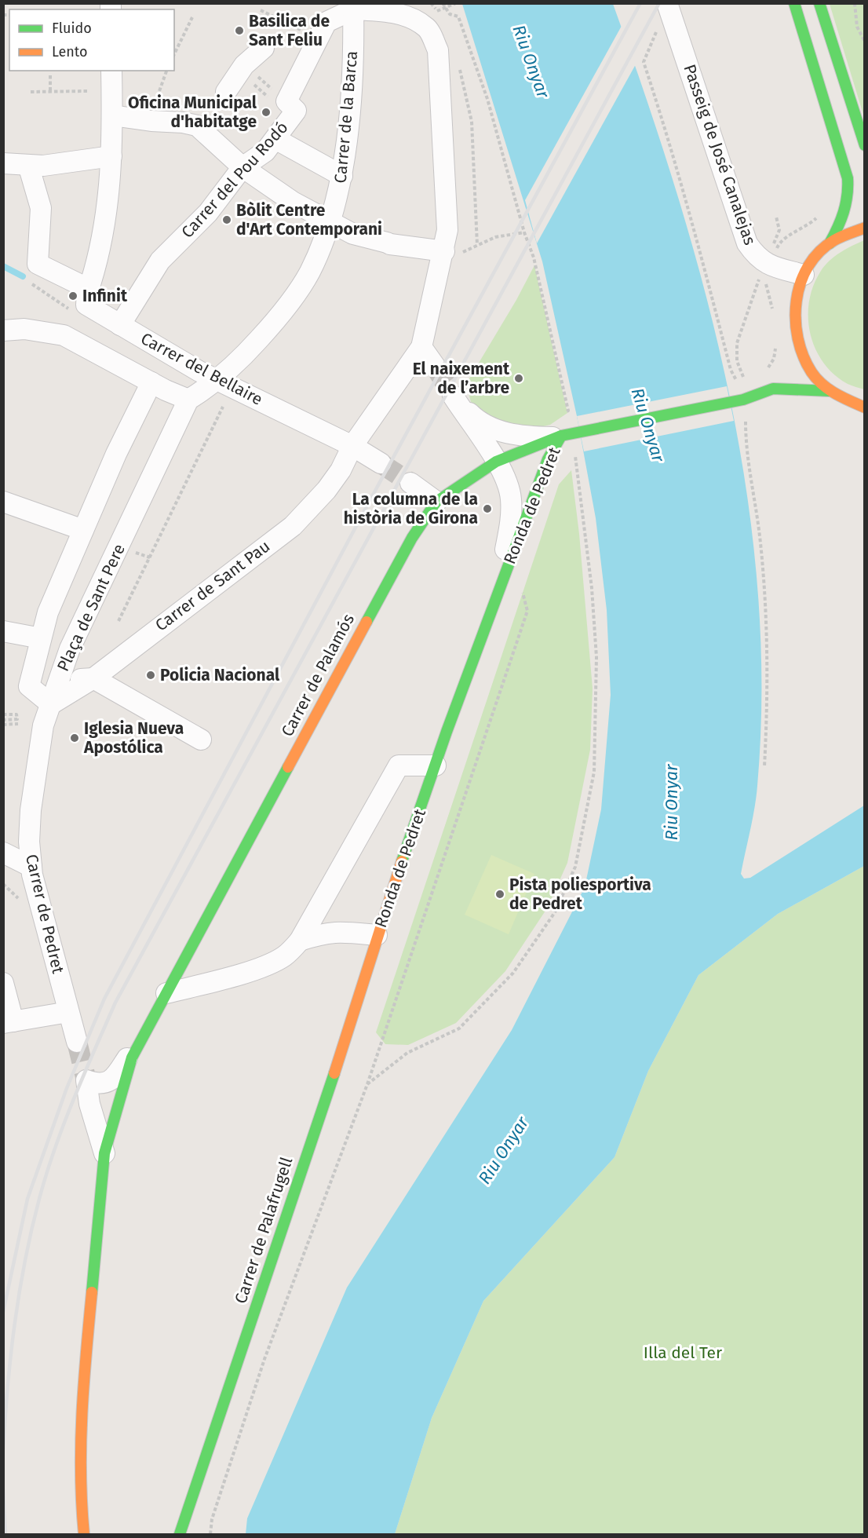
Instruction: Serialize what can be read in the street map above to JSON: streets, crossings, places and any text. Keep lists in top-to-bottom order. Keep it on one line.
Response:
{"streets":{"street":["Carrer de la Barca","Passeig de José Canalejas","Carrer del Pou Rodó","Carrer del Bellaire","Ronda de Pedret","Carrer de Sant Pau","Plaça de Sant Pere","Carrer de Palamós","Carrer de Pedret","Carrer de Palafrugell"]},"crossings":[["Carrer de la Barca","Carrer del Pou Rodó"],["Carrer de la Barca","Carrer del Bellaire"],["Carrer del Pou Rodó","Carrer del Bellaire"],["Carrer del Bellaire","Carrer de Sant Pau"],["Ronda de Pedret","Carrer de Palamós"],["Ronda de Pedret","Carrer de Palafrugell"],["Carrer de Sant Pau","Plaça de Sant Pere"],["Carrer de Sant Pau","Carrer de Pedret"],["Plaça de Sant Pere","Carrer de Pedret"]],"water":["Riu Onyar"],"parks":["Illa del Ter"],"places":["Basilica de Sant Feliu","Oficina Municipal d'habitatge","Bòlit Centre d'Art Contemporani","Infinit","El naixement de l’arbre","La columna de la història de Girona","Policia Nacional","Iglesia Nueva Apostólica","Pista poliesportiva de Pedret"],"legend":["Fluido","Lento"]}
